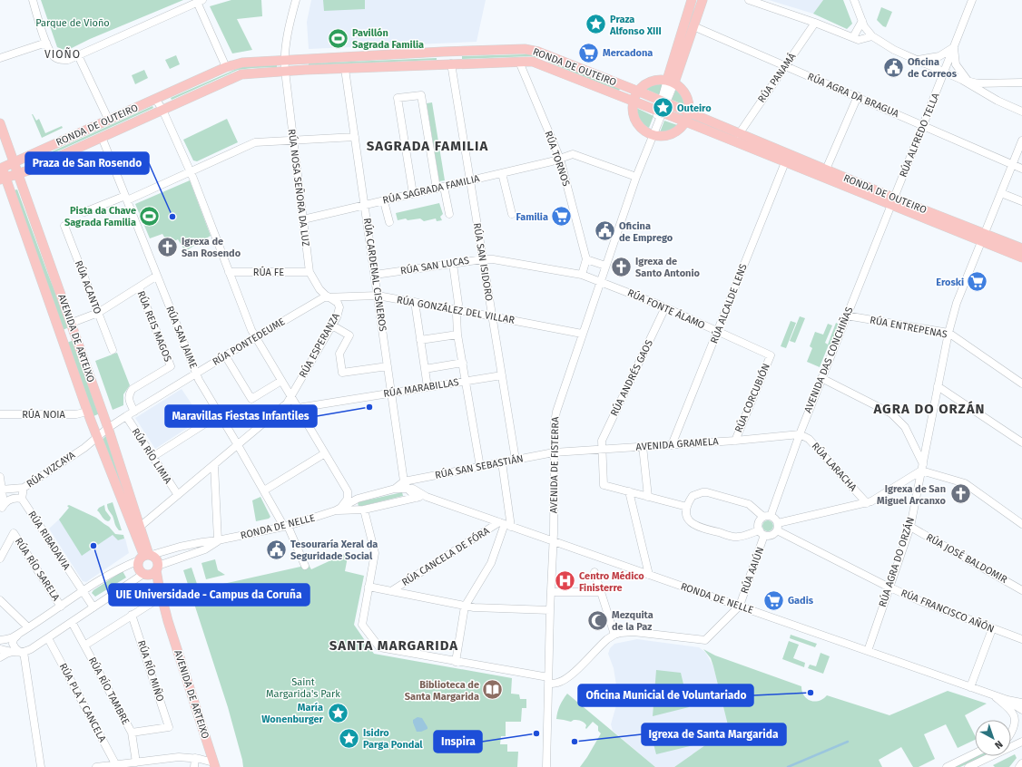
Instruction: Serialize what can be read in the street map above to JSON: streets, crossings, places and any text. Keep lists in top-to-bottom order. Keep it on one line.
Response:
{"streets":{"main road":["RONDA DE OUTEIRO","AVENIDA DE ARTEIXO","AVENIDA DE FISTERRA"],"street":["RÚA PANAMÁ","RÚA AGRA DA BRAGUA","RÚA ALFREDO TELLA","RÚA TORNOS","RÚA NOSA SEÑORA DA LUZ","RÚA SAGRADA FAMILIA","RÚA SAN ISIDORO","RÚA SAN LUCAS","RÚA FE","RÚA CARDENAL CISNEROS","RÚA ACANTO","RÚA ALCALDE LENS","RÚA FONTE ÁLAMO","RÚA GONZÁLEZ DEL VILLAR","RÚA REIS MAGOS","RÚA ENTREPENAS","RÚA SAN JAIME","RÚA PONTEDEUME","RÚA ESPERANZA","AVENIDA DAS CONCHIÑAS","RÚA ANDRÉS GAOS","RÚA MARABILLAS","RÚA CORCUBIÓN","RÚA NOIA","AVENIDA GRAMELA","RÚA RÍO LIMIA","RÚA SAN SEBASTIÁN","RÚA LARACHA","RÚA VIZCAYA","RONDA DE NELLE","RÚA RIBADAVIA","RÚA CANCELA DE FÓRA","RÚA JOSÉ BALDOMIR","RÚA AGRA DO ORZÁN","RÚA RÍO SARELA","RÚA AAIÚN","RÚA FRANCISCO AÑÓN","RÚA RÍO MIÑO","RÚA RÍO TAMBRE","RÚA PLA Y CANCELA"]},"crossings":[["RONDA DE OUTEIRO","RÚA PANAMÁ"],["RONDA DE OUTEIRO","RÚA ALFREDO TELLA"],["RONDA DE OUTEIRO","RÚA TORNOS"],["RONDA DE OUTEIRO","RÚA NOSA SEÑORA DA LUZ"],["RONDA DE OUTEIRO","RÚA SAN ISIDORO"],["RONDA DE OUTEIRO","RÚA CARDENAL CISNEROS"],["RONDA DE OUTEIRO","RÚA ALCALDE LENS"],["RONDA DE OUTEIRO","RÚA SAN JAIME"],["RONDA DE OUTEIRO","AVENIDA DE ARTEIXO"],["RONDA DE OUTEIRO","AVENIDA DAS CONCHIÑAS"],["RONDA DE OUTEIRO","AVENIDA DE FISTERRA"],["RONDA DE OUTEIRO","RÚA AGRA DO ORZÁN"],["RÚA PANAMÁ","RÚA AGRA DA BRAGUA"],["RÚA AGRA DA BRAGUA","RÚA ALFREDO TELLA"],["RÚA AGRA DA BRAGUA","AVENIDA DE FISTERRA"],["RÚA AGRA DA BRAGUA","RÚA AGRA DO ORZÁN"],["RÚA ALFREDO TELLA","AVENIDA DAS CONCHIÑAS"],["RÚA TORNOS","RÚA SAGRADA FAMILIA"],["RÚA NOSA SEÑORA DA LUZ","RÚA SAGRADA FAMILIA"],["RÚA NOSA SEÑORA DA LUZ","RÚA FE"],["RÚA NOSA SEÑORA DA LUZ","RÚA GONZÁLEZ DEL VILLAR"],["RÚA NOSA SEÑORA DA LUZ","RÚA PONTEDEUME"],["RÚA NOSA SEÑORA DA LUZ","RÚA ESPERANZA"],["RÚA SAGRADA FAMILIA","RÚA SAN ISIDORO"],["RÚA SAGRADA FAMILIA","RÚA CARDENAL CISNEROS"],["RÚA SAGRADA FAMILIA","AVENIDA DE FISTERRA"],["RÚA SAN ISIDORO","RÚA SAN LUCAS"],["RÚA SAN ISIDORO","RÚA GONZÁLEZ DEL VILLAR"],["RÚA SAN ISIDORO","RÚA MARABILLAS"],["RÚA SAN ISIDORO","RÚA SAN SEBASTIÁN"],["RÚA SAN LUCAS","RÚA CARDENAL CISNEROS"],["RÚA SAN LUCAS","RÚA FONTE ÁLAMO"],["RÚA SAN LUCAS","AVENIDA DE FISTERRA"],["RÚA CARDENAL CISNEROS","RÚA GONZÁLEZ DEL VILLAR"],["RÚA CARDENAL CISNEROS","RÚA MARABILLAS"],["RÚA CARDENAL CISNEROS","RÚA SAN SEBASTIÁN"],["RÚA CARDENAL CISNEROS","RONDA DE NELLE"],["RÚA ALCALDE LENS","RÚA FONTE ÁLAMO"],["RÚA ALCALDE LENS","AVENIDA GRAMELA"],["RÚA FONTE ÁLAMO","RÚA ANDRÉS GAOS"],["RÚA FONTE ÁLAMO","RÚA CORCUBIÓN"],["RÚA FONTE ÁLAMO","AVENIDA DE FISTERRA"],["RÚA GONZÁLEZ DEL VILLAR","RÚA PONTEDEUME"],["RÚA GONZÁLEZ DEL VILLAR","RÚA ESPERANZA"],["RÚA GONZÁLEZ DEL VILLAR","AVENIDA DE FISTERRA"],["RÚA REIS MAGOS","RÚA PONTEDEUME"],["RÚA ENTREPENAS","AVENIDA DAS CONCHIÑAS"],["RÚA ENTREPENAS","RÚA AGRA DO ORZÁN"],["RÚA SAN JAIME","RÚA PONTEDEUME"],["RÚA SAN JAIME","RÚA ESPERANZA"],["RÚA SAN JAIME","RONDA DE NELLE"],["AVENIDA DE ARTEIXO","RÚA PONTEDEUME"],["AVENIDA DE ARTEIXO","RÚA ESPERANZA"],["AVENIDA DE ARTEIXO","RÚA NOIA"],["AVENIDA DE ARTEIXO","RÚA VIZCAYA"],["AVENIDA DE ARTEIXO","RONDA DE NELLE"],["RÚA PONTEDEUME","RÚA ESPERANZA"],["RÚA PONTEDEUME","RÚA RÍO LIMIA"],["RÚA PONTEDEUME","RÚA VIZCAYA"],["RÚA ESPERANZA","RÚA RÍO LIMIA"],["AVENIDA DAS CONCHIÑAS","AVENIDA GRAMELA"],["AVENIDA DAS CONCHIÑAS","RÚA LARACHA"],["AVENIDA DAS CONCHIÑAS","RÚA AAIÚN"],["AVENIDA DAS CONCHIÑAS","RÚA FRANCISCO AÑÓN"],["RÚA ANDRÉS GAOS","AVENIDA GRAMELA"],["RÚA CORCUBIÓN","AVENIDA GRAMELA"],["AVENIDA GRAMELA","AVENIDA DE FISTERRA"],["AVENIDA GRAMELA","RÚA SAN SEBASTIÁN"],["AVENIDA GRAMELA","RÚA LARACHA"],["AVENIDA DE FISTERRA","RÚA SAN SEBASTIÁN"],["AVENIDA DE FISTERRA","RONDA DE NELLE"],["RÚA SAN SEBASTIÁN","RONDA DE NELLE"],["RONDA DE NELLE","RÚA RIBADAVIA"],["RONDA DE NELLE","RÚA CANCELA DE FÓRA"],["RONDA DE NELLE","RÚA AGRA DO ORZÁN"],["RONDA DE NELLE","RÚA RÍO SARELA"],["RONDA DE NELLE","RÚA AAIÚN"],["RONDA DE NELLE","RÚA RÍO TAMBRE"],["RONDA DE NELLE","RÚA PLA Y CANCELA"],["RÚA JOSÉ BALDOMIR","RÚA AGRA DO ORZÁN"],["RÚA AGRA DO ORZÁN","RÚA FRANCISCO AÑÓN"],["RÚA AAIÚN","RÚA FRANCISCO AÑÓN"],["RÚA RÍO MIÑO","RÚA RÍO TAMBRE"]],"districts":["VIOÑO","SAGRADA FAMILIA","AGRA DO ORZÁN","SANTA MARGARIDA"],"parks":["Parque de Vioño","Saint Margarida's Park"],"places":{"place":["Praza Alfonso XIII","Outeiro","María Wonenburger","Isidro Parga Pondal"],"sports":["Pavillón Sagrada Familia","Pista da Chave Sagrada Familia"],"supermarket":["Mercadona","Familia","Eroski","Gadis"],"public building":["Oficina de Correos","Oficina de Emprego","Tesouraría Xeral da Seguridade Social"],"other":["Praza de San Rosendo","Maravillas Fiestas Infantiles","UIE Universidade - Campus da Coruña","Oficina Municial de Voluntariado","Inspira","Igrexa de Santa Margarida"],"church":["Igrexa de San Rosendo","Igrexa de Santo Antonio","Igrexa de San Miguel Arcanxo"],"hospital":["Centro Médico Finisterre"],"mosque":["Mezquita de la Paz"],"library":["Biblioteca de Santa Margarida"]},"north":"bottom right"}
